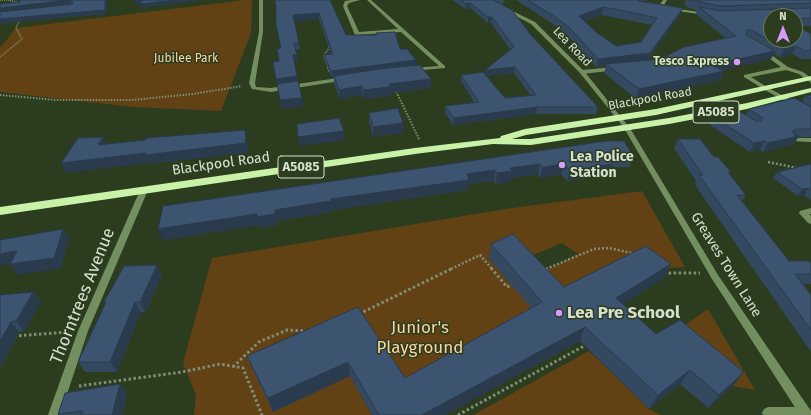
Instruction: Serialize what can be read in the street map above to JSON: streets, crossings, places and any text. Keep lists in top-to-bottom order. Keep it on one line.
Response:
{"streets":{"highway":["Blackpool Road","A5085"],"street":["Lea Road","Greaves Town Lane","Thorntrees Avenue"]},"crossings":[["Lea Road","Blackpool Road"],["Lea Road","Greaves Town Lane"],["Blackpool Road","Greaves Town Lane"],["Blackpool Road","Thorntrees Avenue"]],"parks":["Jubilee Park","Junior's Playground"],"places":["Tesco Express","Lea Police Station","Lea Pre School"],"north":"top"}
